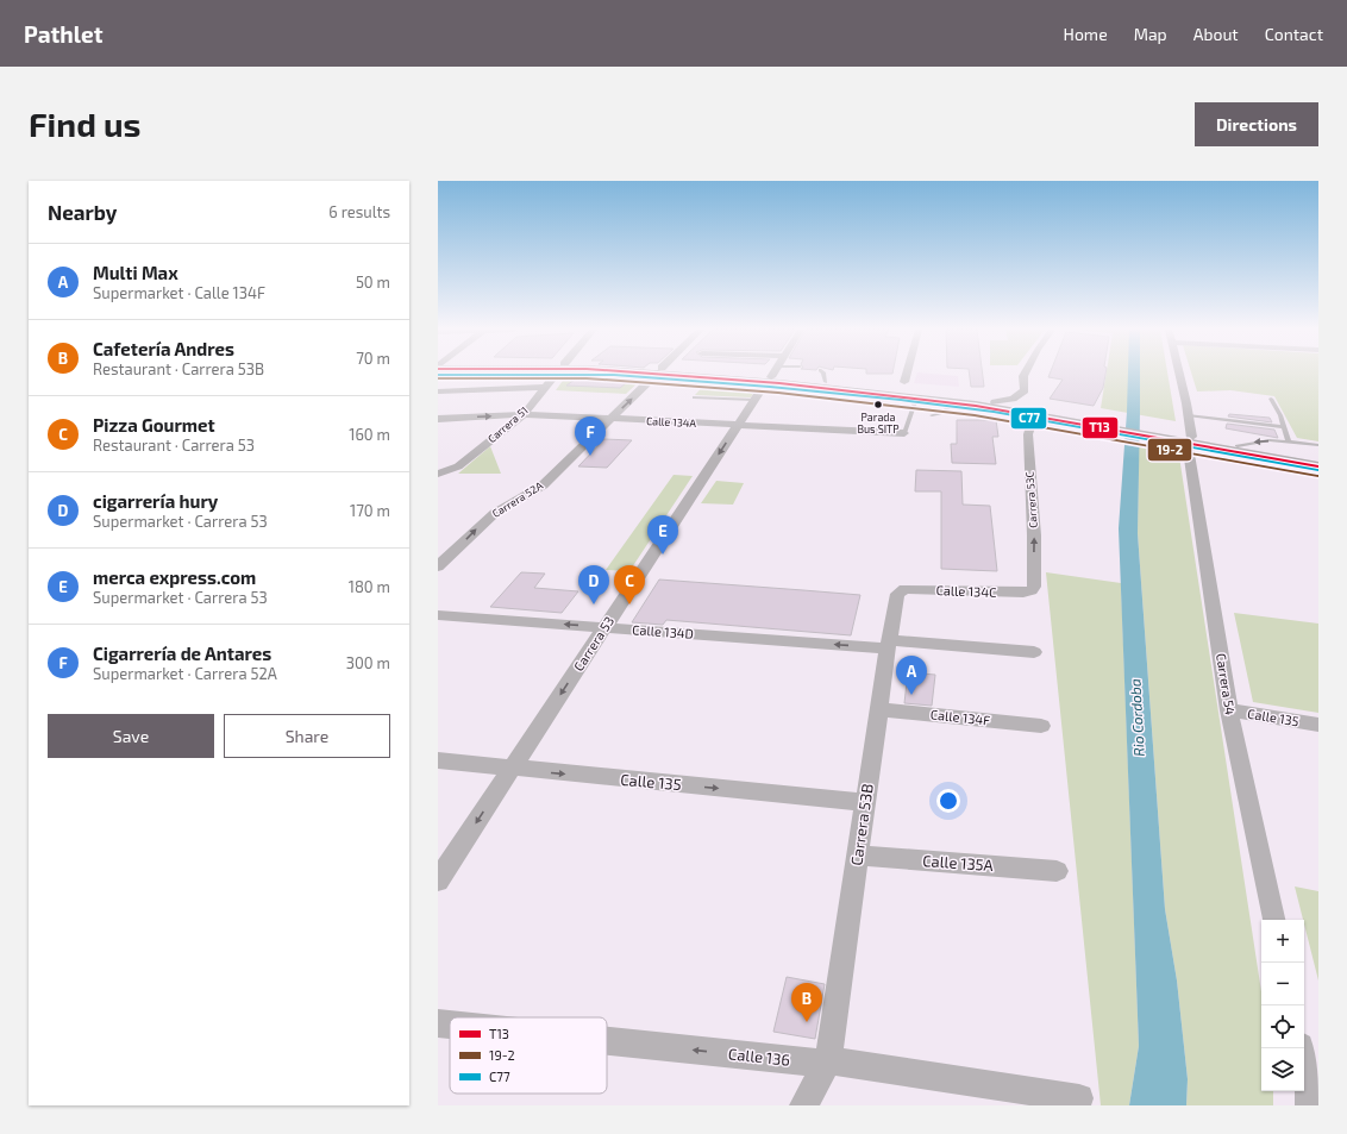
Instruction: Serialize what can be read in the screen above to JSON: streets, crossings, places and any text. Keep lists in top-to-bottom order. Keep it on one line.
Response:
{"streets":{"street":["Calle 134A","Carrera 51","Carrera 52A","Carrera 53C","Calle 134C","Calle 134D","Carrera 53","Carrera 54","Calle 134F","Calle 135","Carrera 53B","Calle 135A","Calle 136"]},"crossings":[["Calle 134A","Carrera 51"],["Calle 134A","Carrera 52A"],["Calle 134A","Carrera 53"],["Carrera 53C","Calle 134C"],["Calle 134C","Carrera 53B"],["Calle 134D","Carrera 53"],["Calle 134D","Carrera 53B"],["Carrera 53","Calle 135"],["Carrera 54","Calle 135"],["Calle 134F","Carrera 53B"],["Calle 135","Carrera 53B"],["Carrera 53B","Calle 135A"],["Carrera 53B","Calle 136"]],"one_way":["Carrera 52A","Carrera 53C","Calle 134D","Carrera 53","Calle 135","Calle 136"],"water":["Rio Cordoba"],"places":["Parada Bus SITP"],"lines":["transit line T13","transit line C77","transit line 19-2"],"legend":["T13","19-2","C77"],"page":{"header":"Pathlet","nav":["Home","Map","About","Contact"],"buttons":["Directions",["Save","Share"]],"title":"Find us","heading":["Nearby","6 results"],"list":[{"mark":"A","name":"Multi Max","note":"Supermarket · Calle 134F","value":"50 m"},{"mark":"B","name":"Cafetería Andres","note":"Restaurant · Carrera 53B","value":"70 m"},{"mark":"C","name":"Pizza Gourmet","note":"Restaurant · Carrera 53","value":"160 m"},{"mark":"D","name":"cigarrería hury","note":"Supermarket · Carrera 53","value":"170 m"},{"mark":"E","name":"merca express.com","note":"Supermarket · Carrera 53","value":"180 m"},{"mark":"F","name":"Cigarrería de Antares","note":"Supermarket · Carrera 52A","value":"300 m"}],"pins":["F","E","C","D","A","B"],"map_buttons":["+","−"]}}
